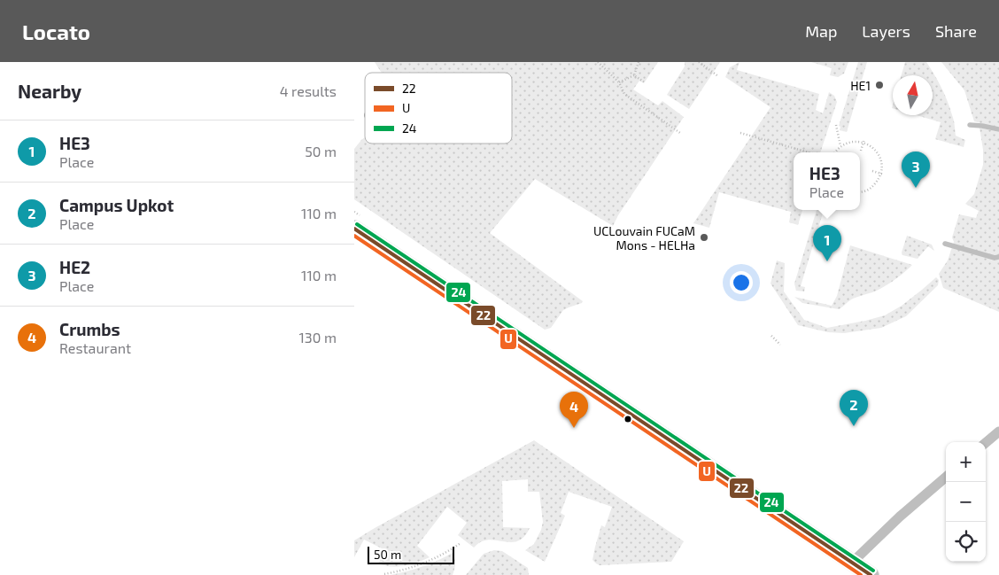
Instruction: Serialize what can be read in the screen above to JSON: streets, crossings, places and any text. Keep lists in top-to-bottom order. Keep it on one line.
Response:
{"places":["HE1","UCLouvain FUCaM Mons - HELHa"],"lines":["transit line 24","transit line 22","transit line U"],"legend":["22","U","24"],"scale_bar":"50 m","north":"top","page":{"header":"Locato","nav":["Map","Layers","Share"],"heading":["Nearby","4 results"],"list":[{"mark":"1","name":"HE3","note":"Place","value":"50 m"},{"mark":"2","name":"Campus Upkot","note":"Place","value":"110 m"},{"mark":"3","name":"HE2","note":"Place","value":"110 m"},{"mark":"4","name":"Crumbs","note":"Restaurant","value":"130 m"}],"pins":["3","1","2","4"],"popup":["HE3","Place"],"map_buttons":["+","−"],"scale":"50 m"}}
